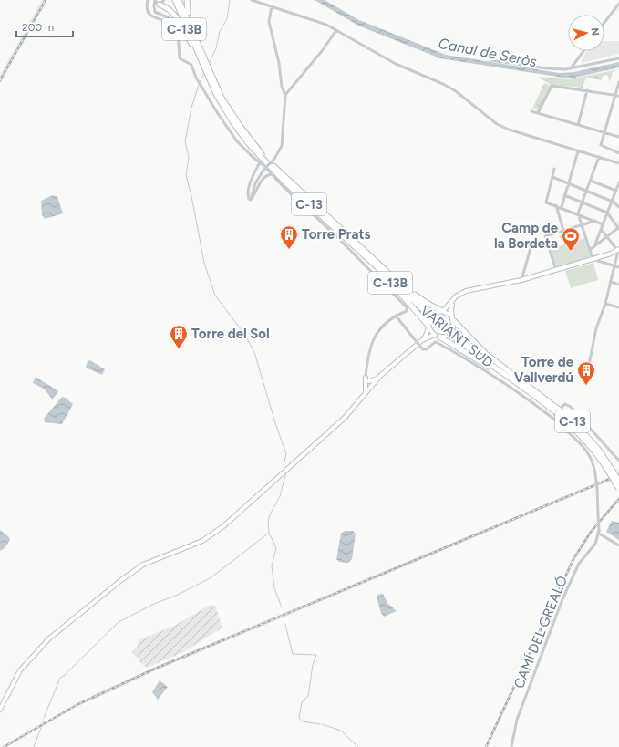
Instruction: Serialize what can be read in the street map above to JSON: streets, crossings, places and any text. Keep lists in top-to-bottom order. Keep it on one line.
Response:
{"streets":{"highway":["C-13B","C-13","VARIANT SUD"],"street":["CAMÍ DEL GREALÓ"]},"crossings":[["C-13B","C-13"],["C-13B","VARIANT SUD"],["C-13","VARIANT SUD"]],"water":["Canal de Seròs"],"places":{"building":["Torre Prats","Torre del Sol","Torre de Vallverdú"],"sports":["Camp de la Bordeta"]},"scale_bar":"200 m","north":"right"}
